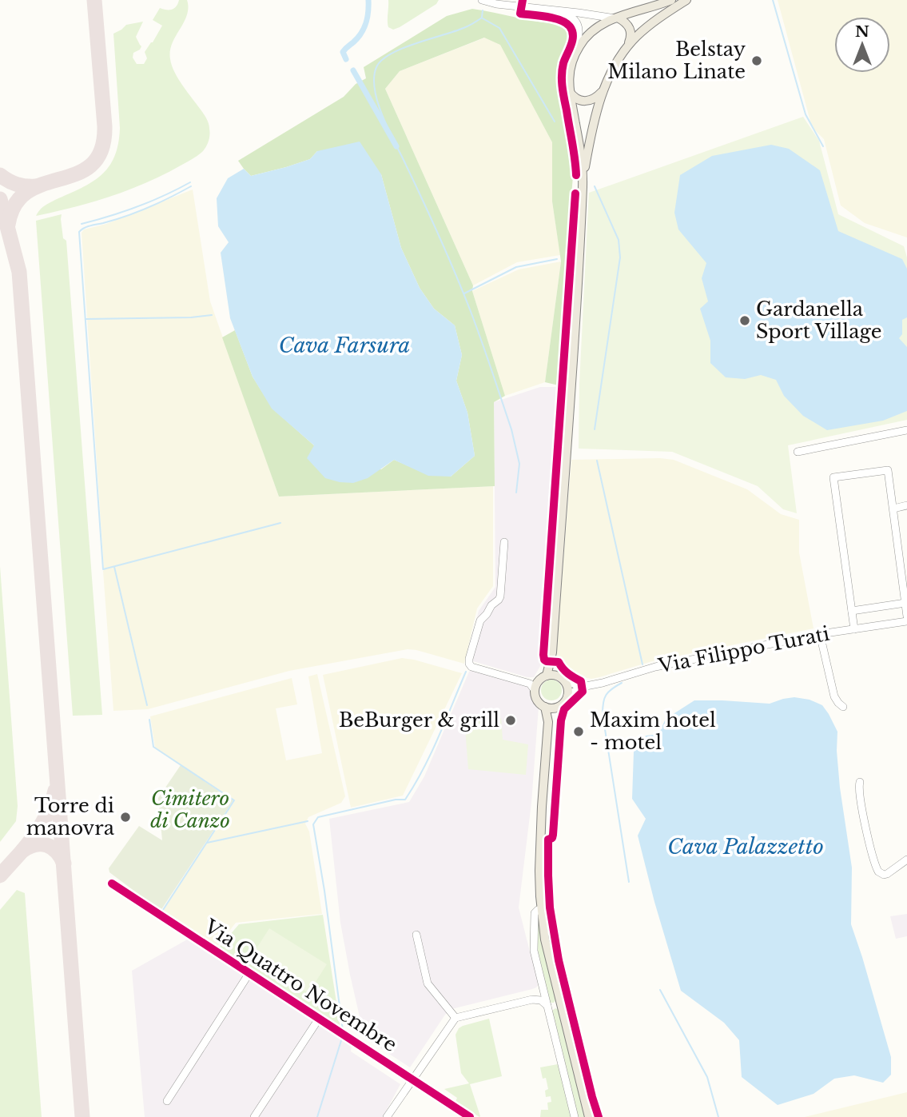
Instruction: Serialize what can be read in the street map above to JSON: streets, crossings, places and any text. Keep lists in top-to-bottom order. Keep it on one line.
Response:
{"streets":{"street":["Via Filippo Turati","Via Quattro Novembre"]},"water":["Cava Farsura","Cava Palazzetto"],"parks":["Cimitero di Canzo"],"places":["Belstay Milano Linate","Gardanella Sport Village","BeBurger & grill","Maxim hotel - motel","Torre di manovra"],"north":"top"}
